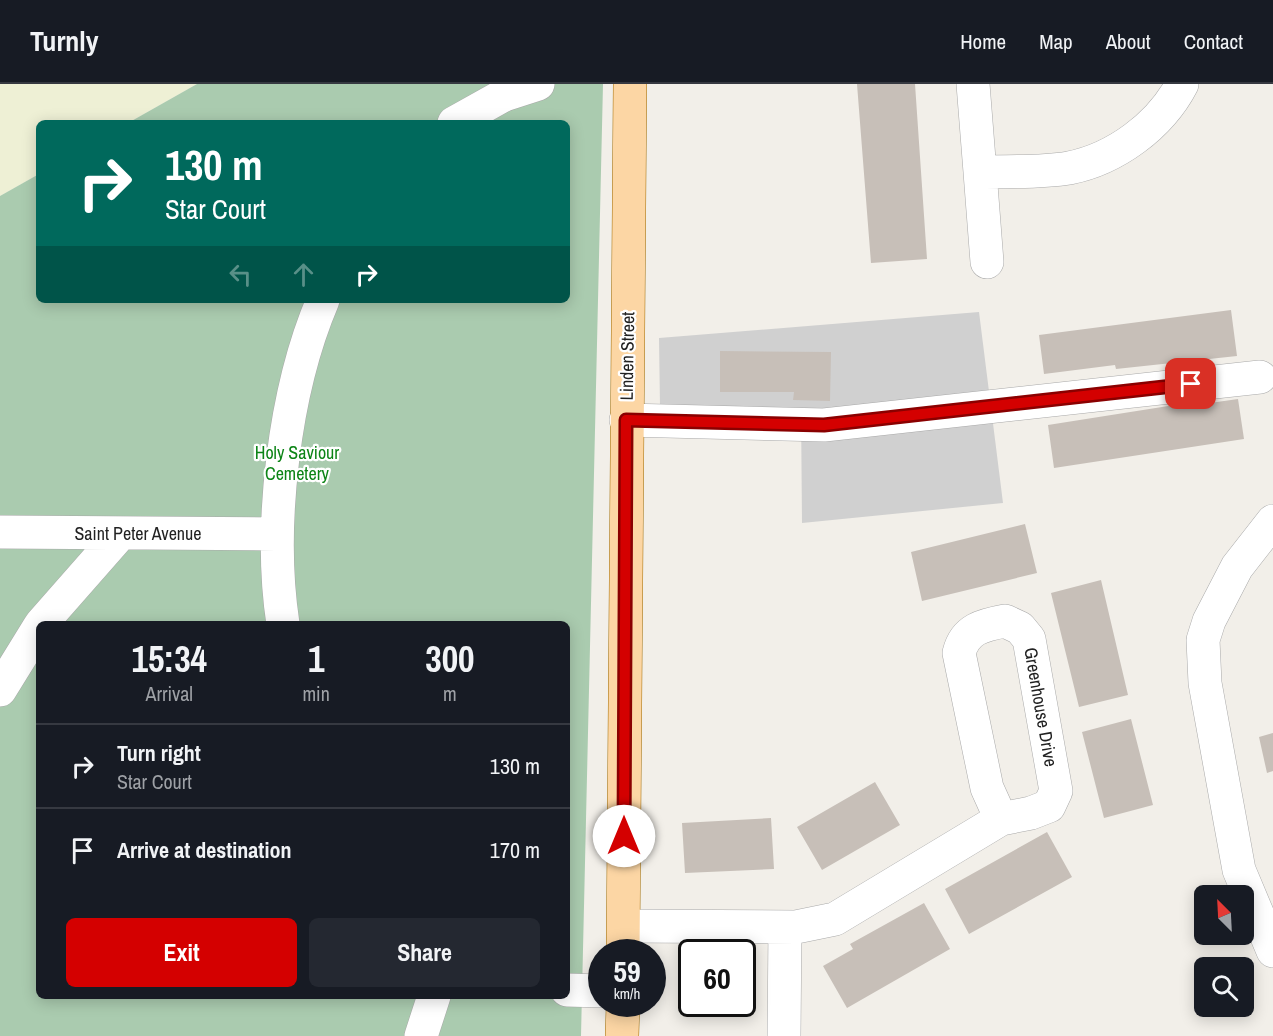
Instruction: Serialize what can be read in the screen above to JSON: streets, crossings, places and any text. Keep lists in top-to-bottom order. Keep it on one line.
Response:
{"streets":{"main road":["Linden Street"],"street":["Saint Peter Avenue","Greenhouse Drive"]},"crossings":[["Linden Street","Greenhouse Drive"]],"parks":["Holy Saviour Cemetery"],"north":"top left","page":{"header":"Turnly","nav":["Home","Map","About","Contact"],"turn":["130 m","Star Court"],"eta":["15:34","Arrival","1","min","300","m"],"list":[{"name":"Turn right","note":"Star Court","value":"130 m"},{"name":"Arrive at destination","value":"170 m"}],"buttons":["Exit","Share"],"speed":"59 km/h","limit":"60"}}
